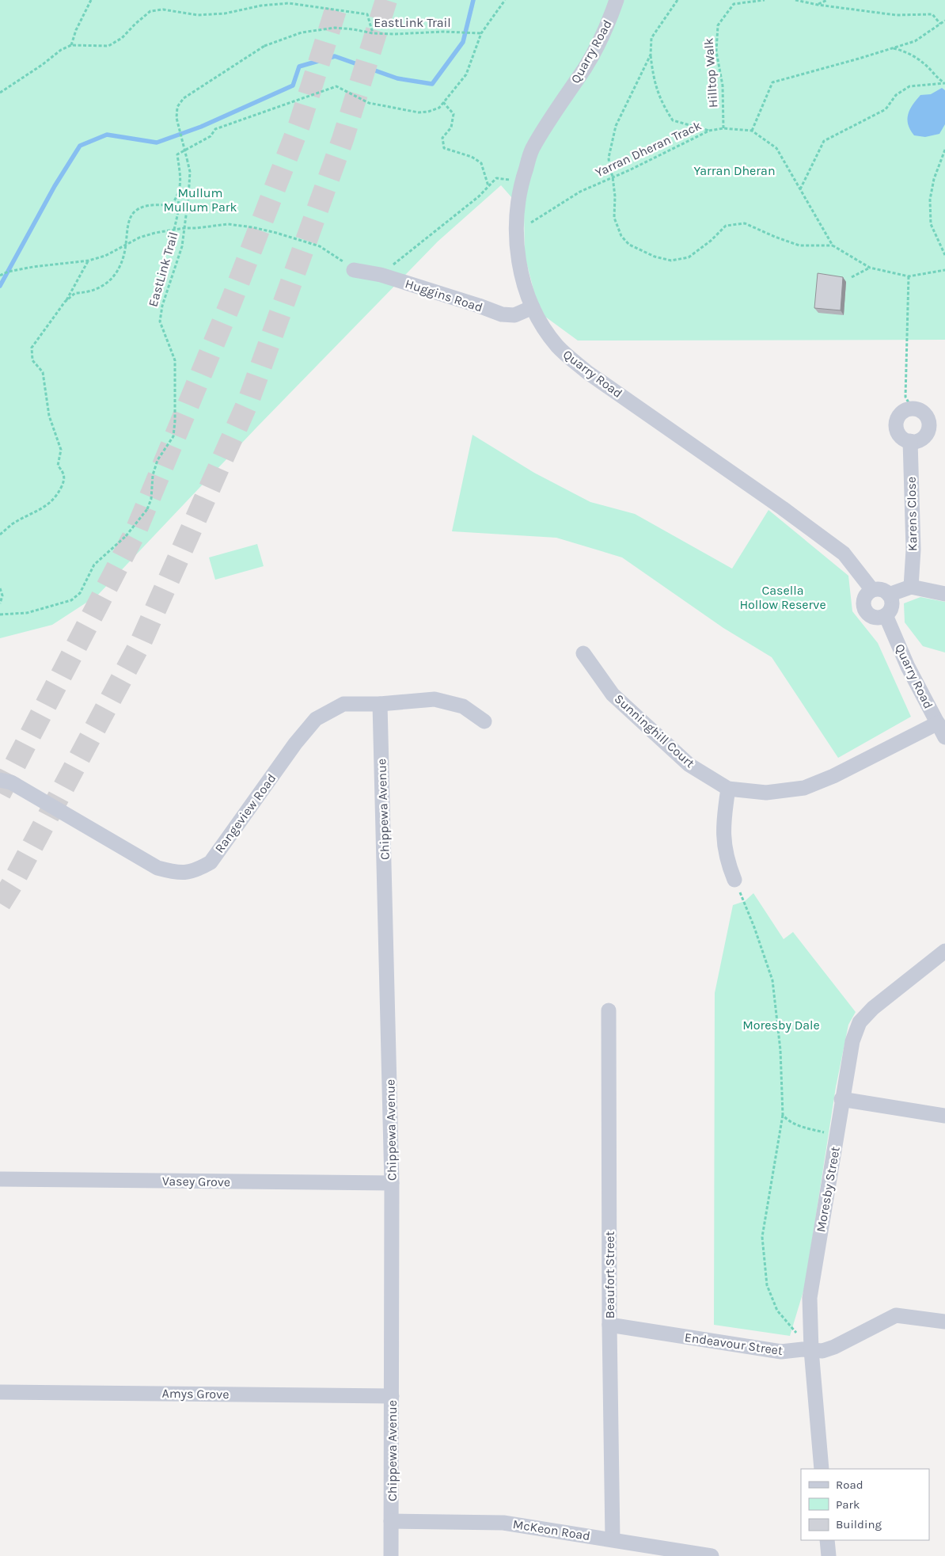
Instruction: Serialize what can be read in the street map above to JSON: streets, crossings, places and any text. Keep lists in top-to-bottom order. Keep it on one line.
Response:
{"streets":{"street":["Quarry Road","Huggins Road","Karens Close","Sunninghill Court","Chippewa Avenue","Rangeview Road","Vasey Grove","Moresby Street","Beaufort Street","Endeavour Street","Amys Grove","McKeon Road"],"path":["EastLink Trail","Hilltop Walk","Yarran Dheran Track"]},"crossings":[["Quarry Road","Yarran Dheran Track"],["Quarry Road","Huggins Road"],["Quarry Road","Sunninghill Court"],["Hilltop Walk","Yarran Dheran Track"],["Chippewa Avenue","Rangeview Road"],["Chippewa Avenue","Vasey Grove"],["Chippewa Avenue","Amys Grove"],["Chippewa Avenue","McKeon Road"],["Moresby Street","Endeavour Street"],["Beaufort Street","Endeavour Street"],["Beaufort Street","McKeon Road"]],"parks":["Yarran Dheran","Mullum Mullum Park","Casella Hollow Reserve","Moresby Dale"],"legend":["Road","Park","Building"]}
